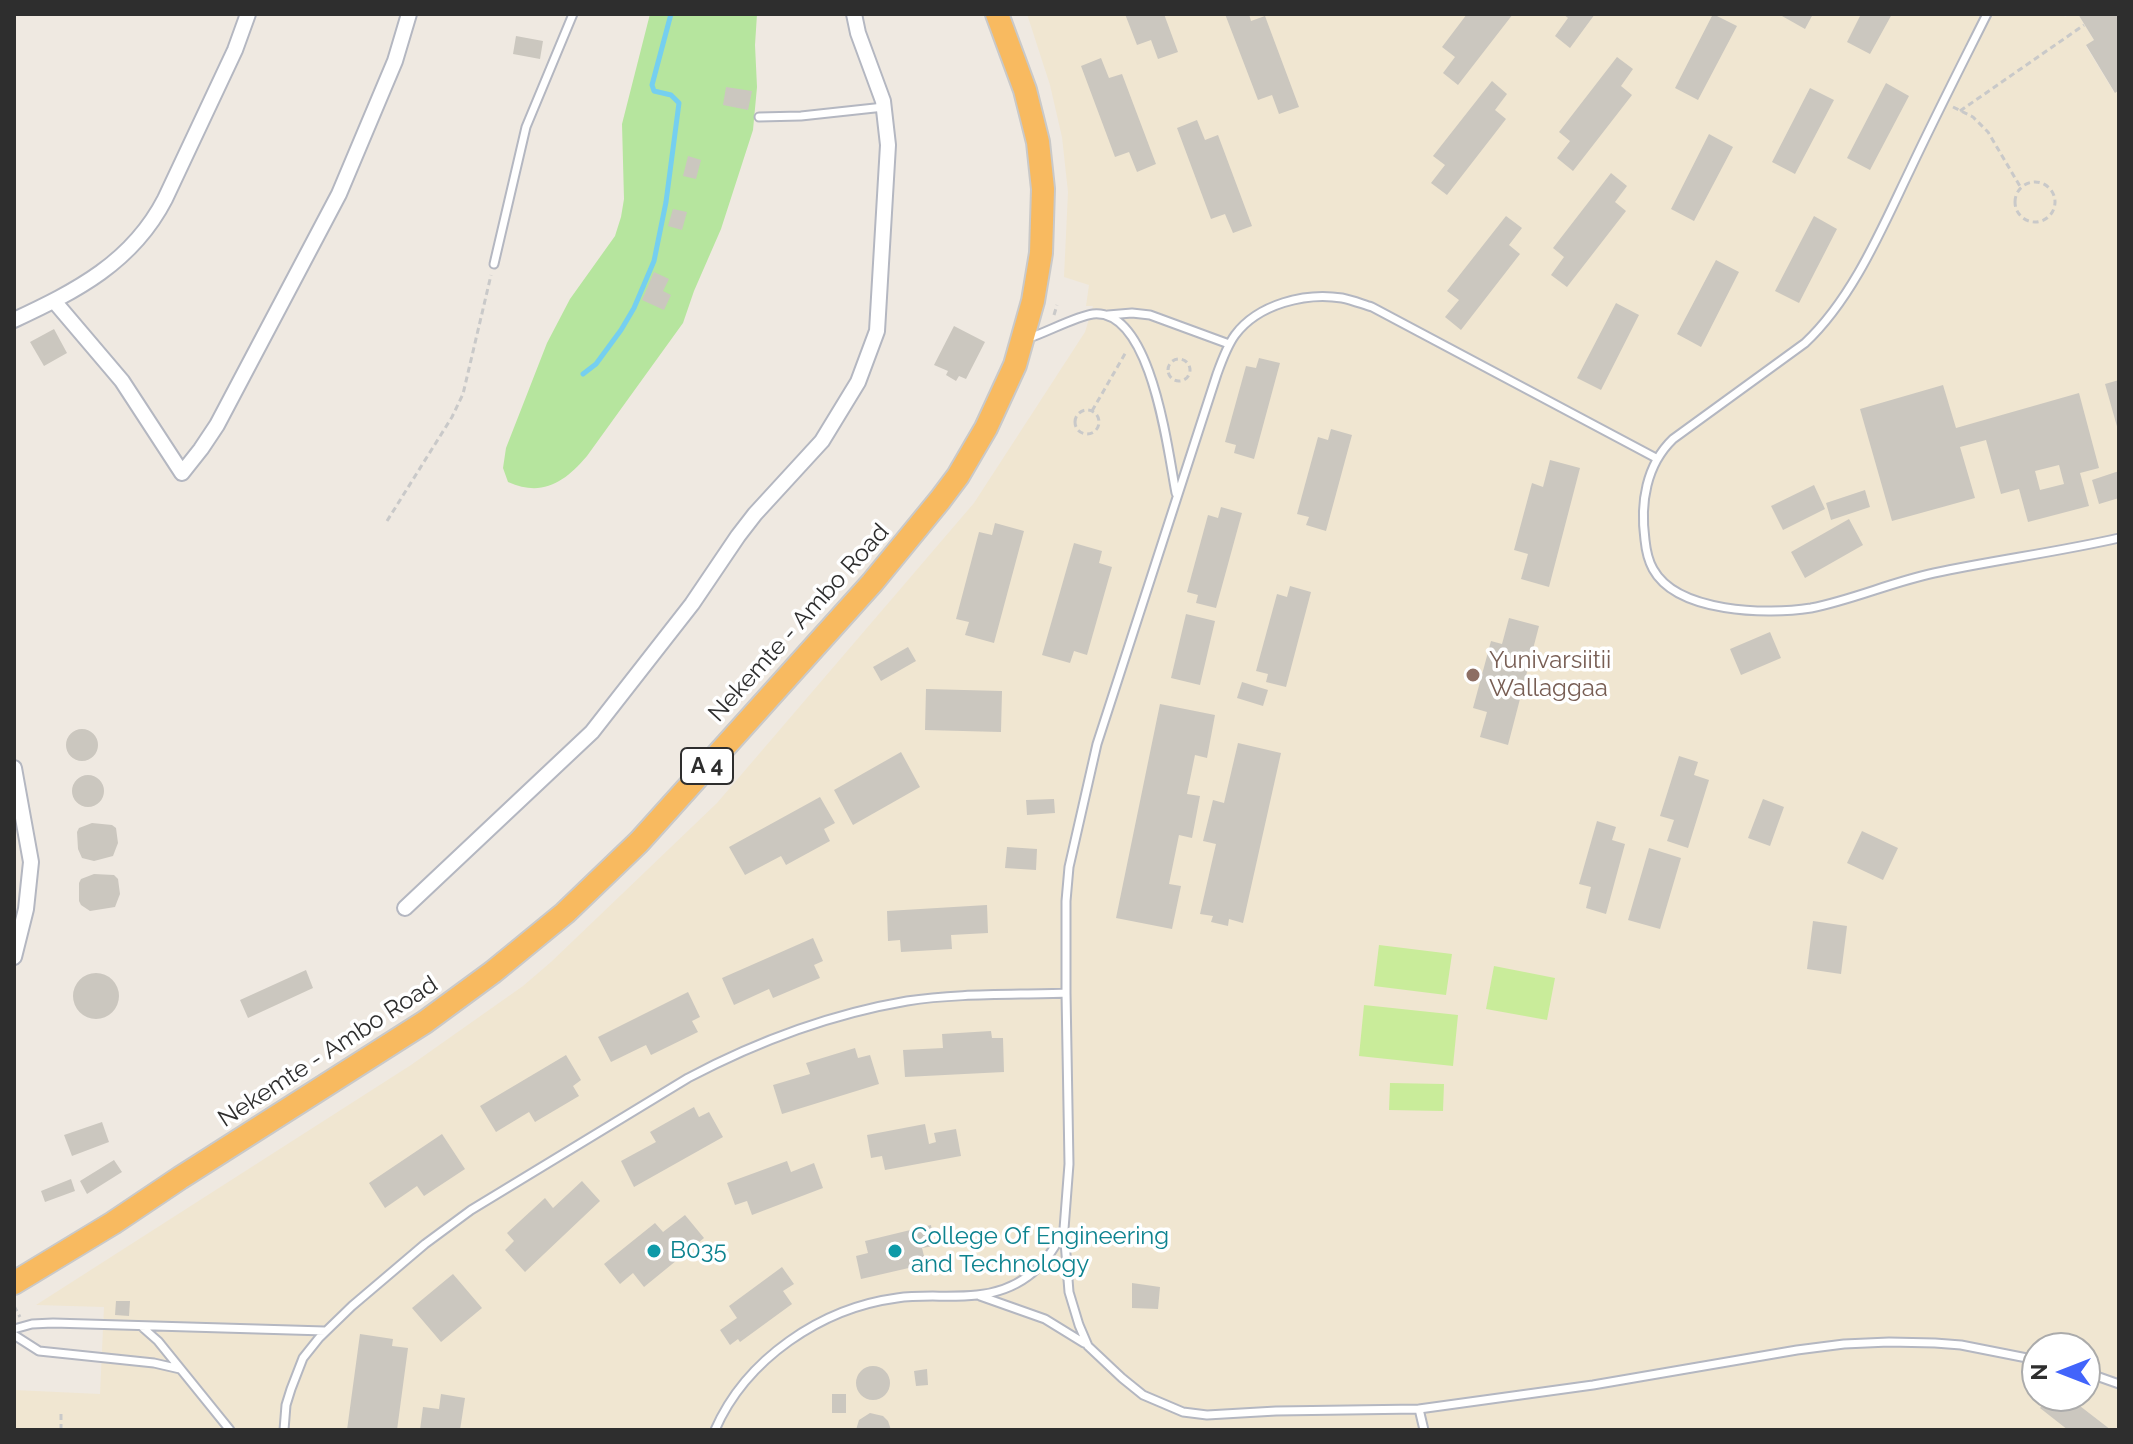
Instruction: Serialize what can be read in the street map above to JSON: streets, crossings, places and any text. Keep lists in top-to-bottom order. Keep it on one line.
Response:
{"streets":{"highway":["Nekemte - Ambo Road","A 4"]},"places":["Yunivarsiitii Wallaggaa","B035","College Of Engineering and Technology"],"north":"left"}
